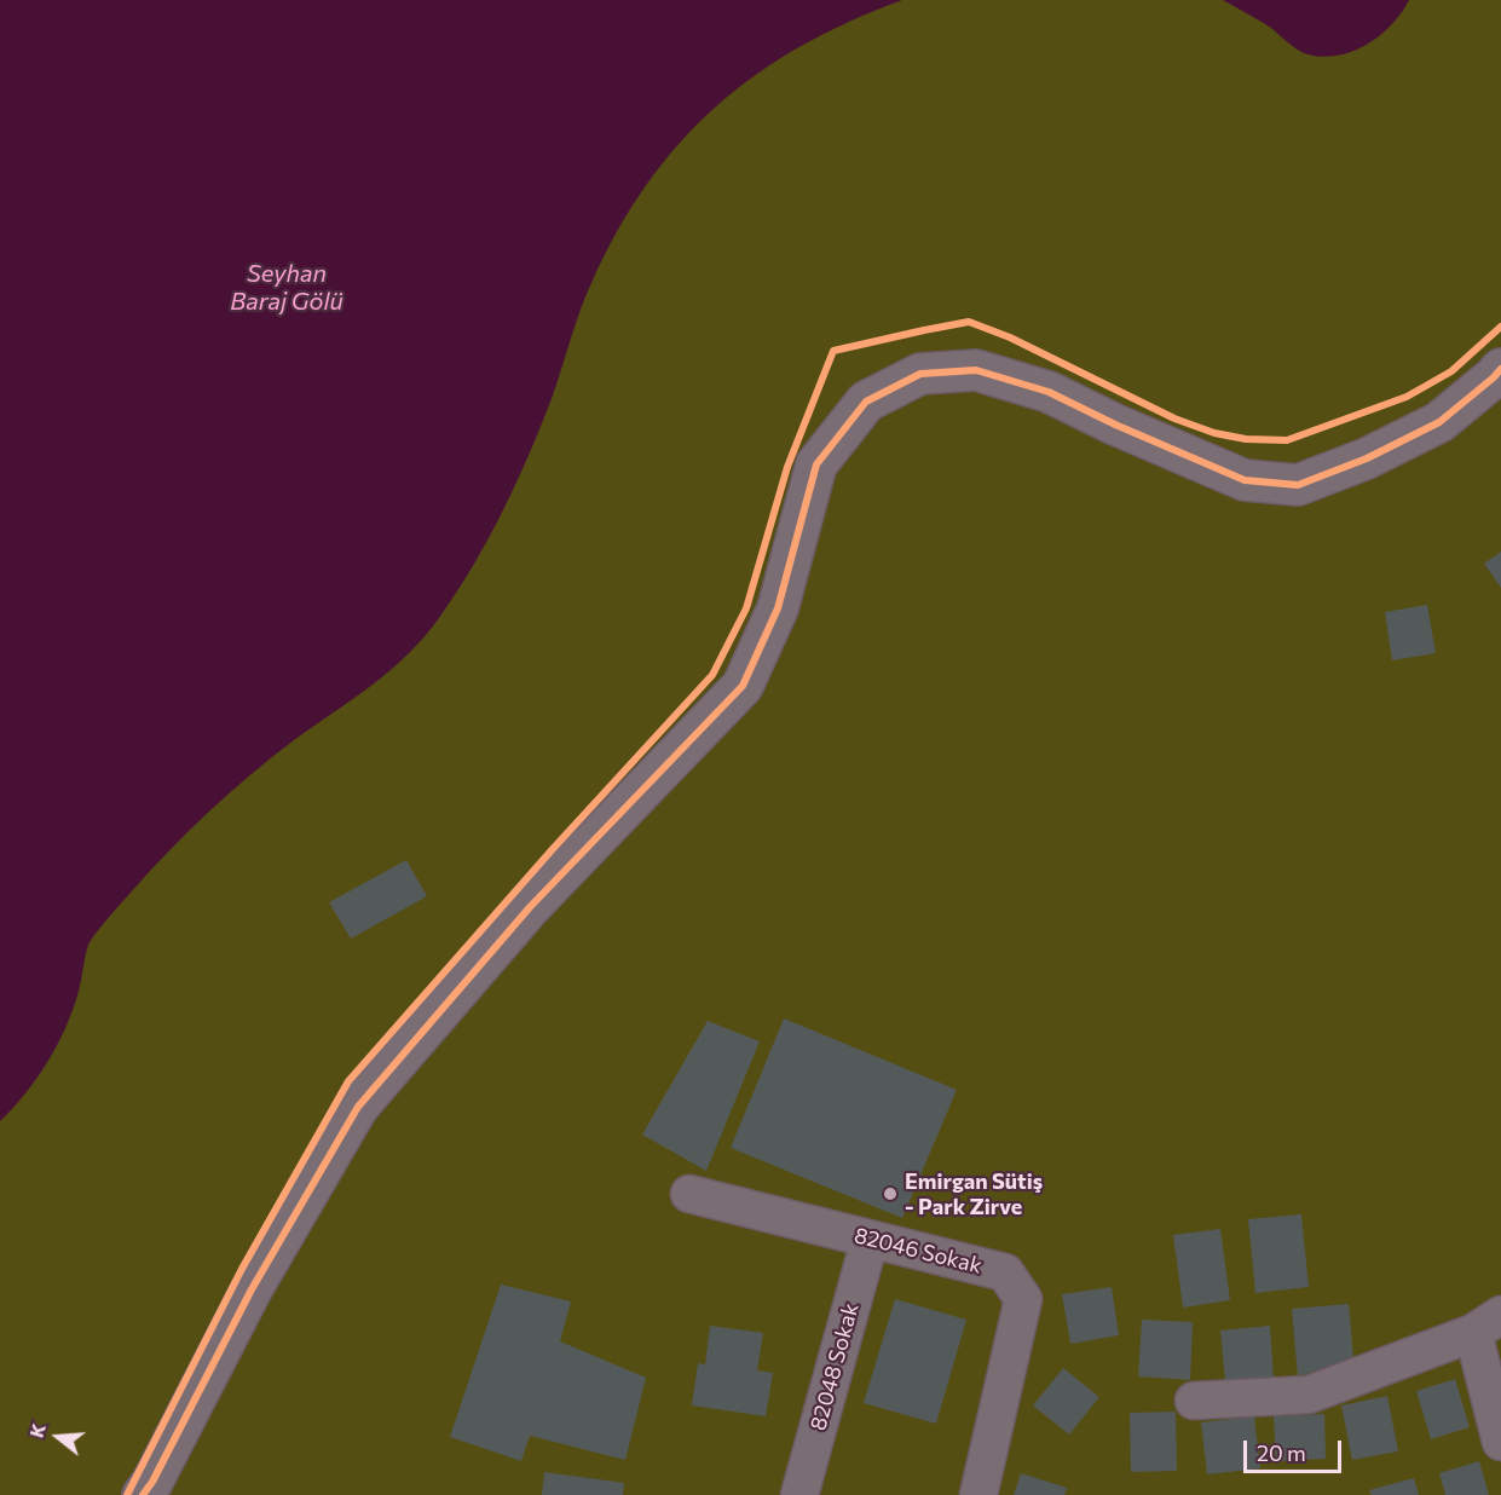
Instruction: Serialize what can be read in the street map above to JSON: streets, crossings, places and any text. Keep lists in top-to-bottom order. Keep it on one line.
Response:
{"streets":{"street":["82046 Sokak","82048 Sokak"]},"crossings":[["82046 Sokak","82048 Sokak"]],"water":["Seyhan Baraj Gölü"],"places":["Emirgan Sütiş - Park Zirve"],"scale_bar":"20 m","north":"left"}
